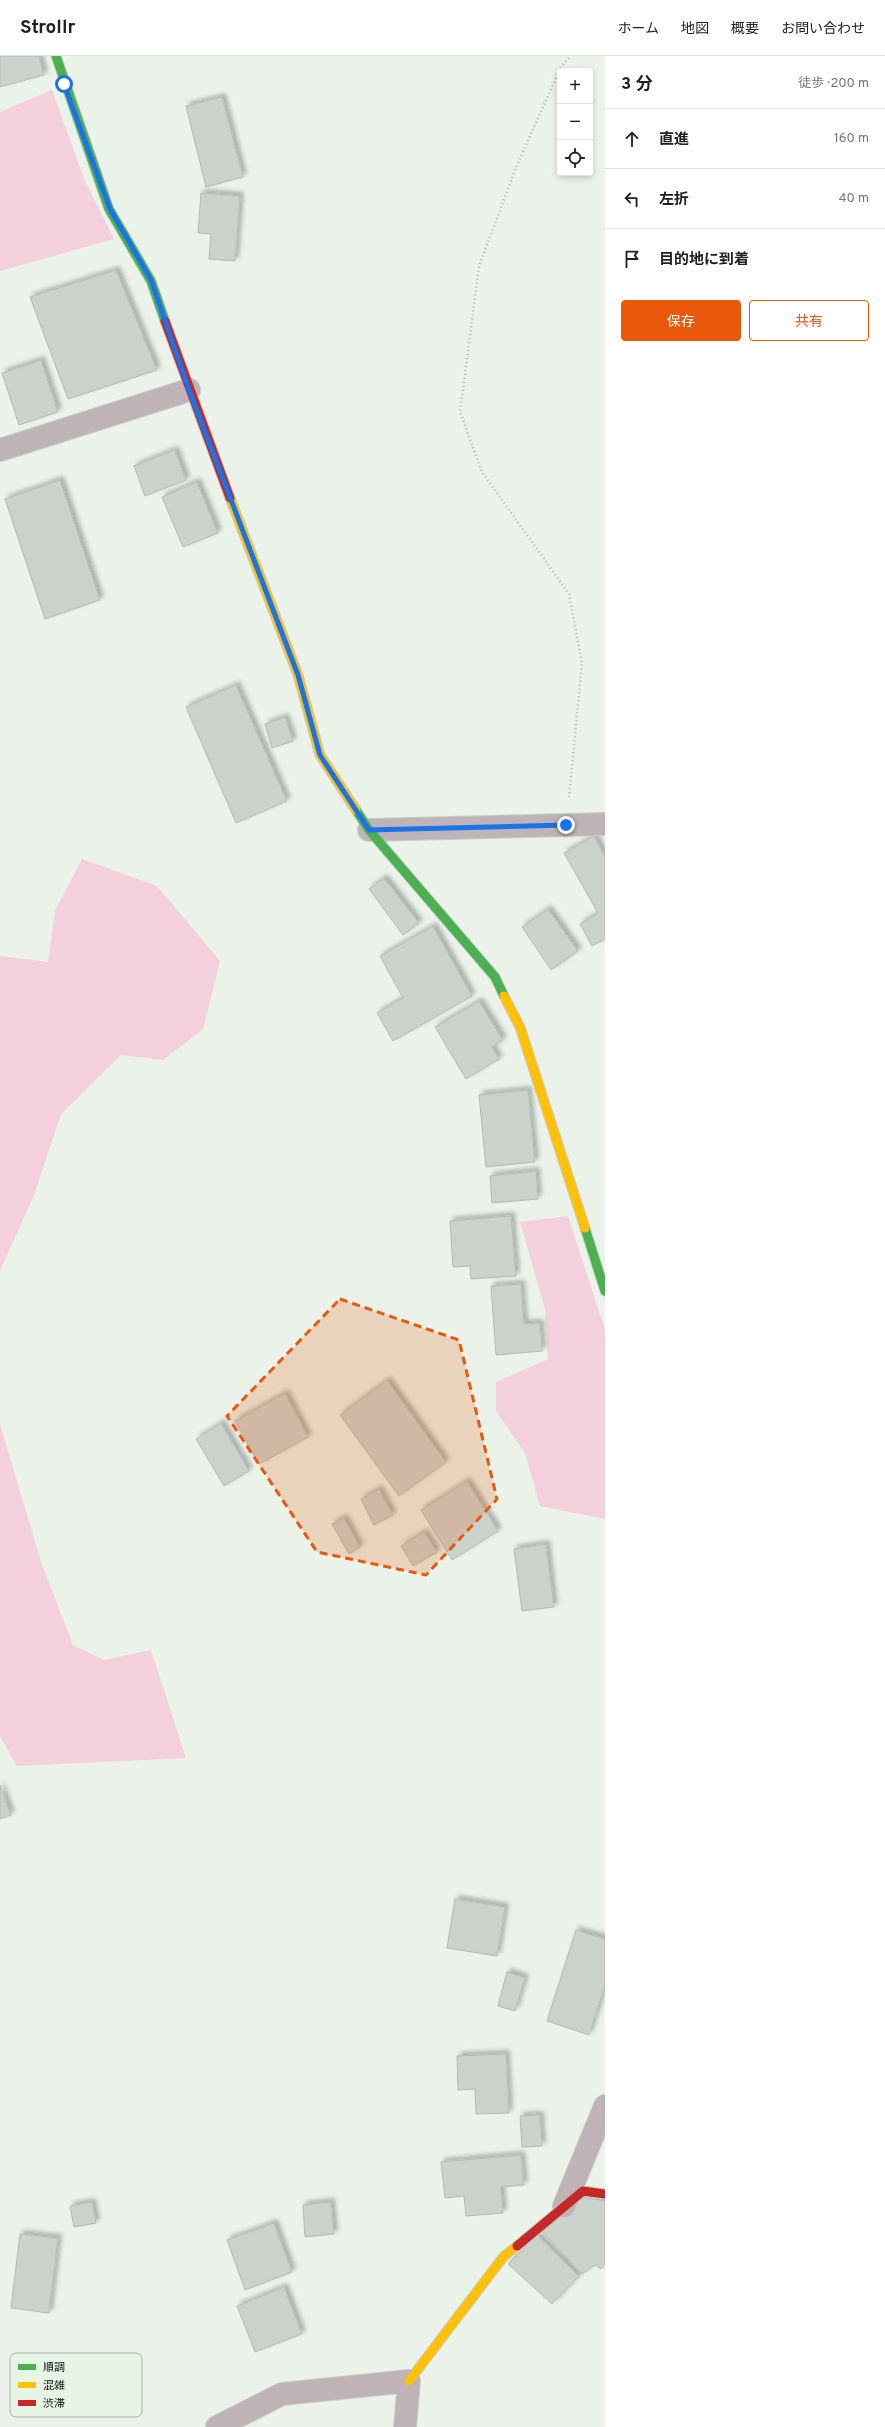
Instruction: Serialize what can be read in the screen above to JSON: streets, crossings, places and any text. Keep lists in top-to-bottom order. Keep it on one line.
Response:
{"legend":["順調","混雑","渋滞"],"page":{"header":"Strollr","nav":["ホーム","地図","概要","お問い合わせ"],"heading":["3 分","徒歩 · 200 m"],"map_buttons":["+","−"],"list":[["直進","160 m"],["左折","40 m"],"目的地に到着"],"buttons":["保存","共有"]}}
